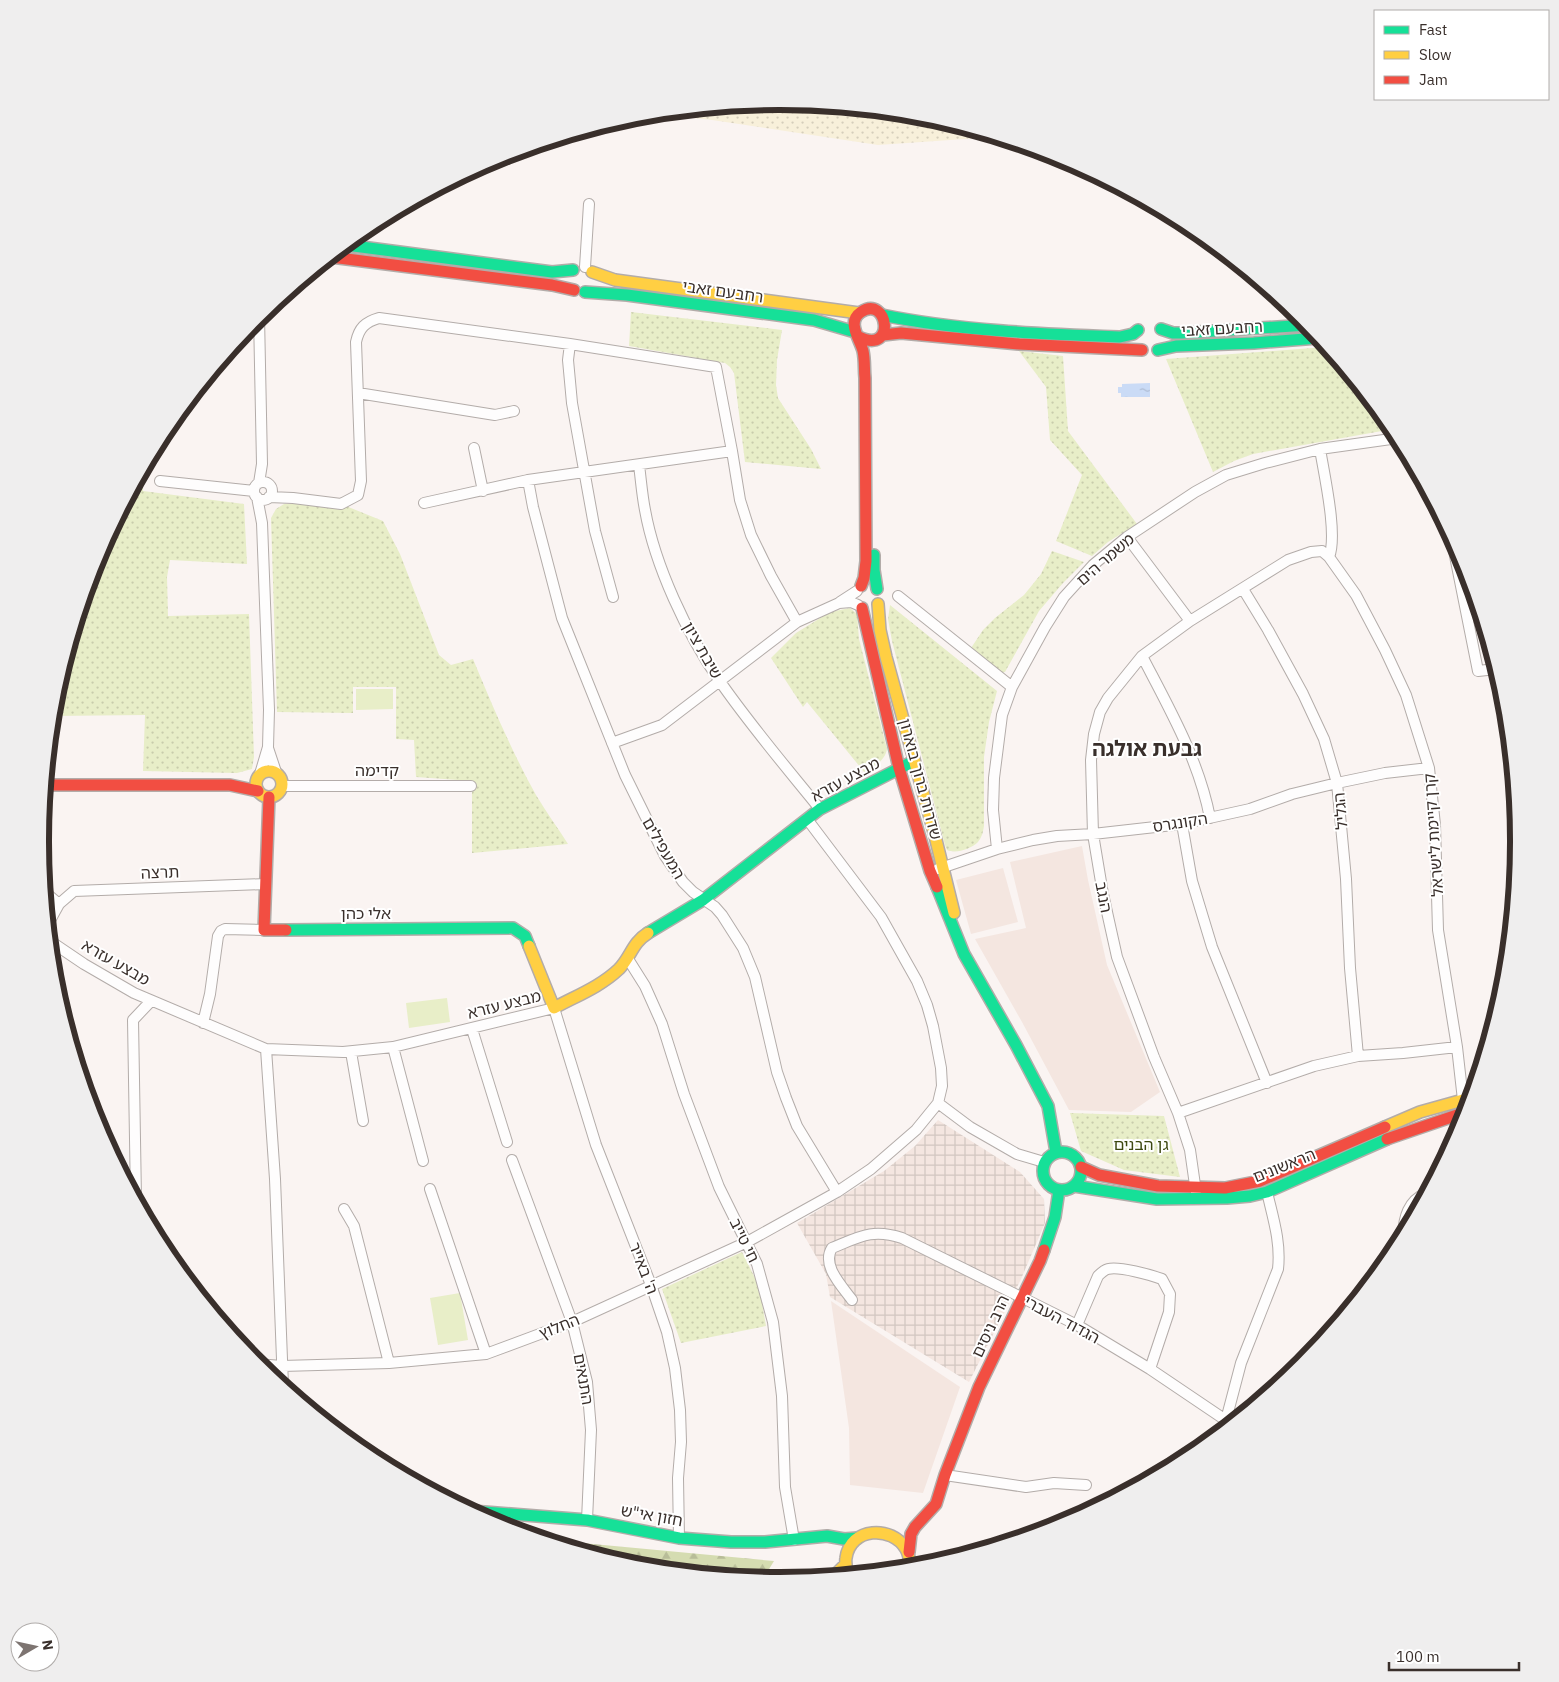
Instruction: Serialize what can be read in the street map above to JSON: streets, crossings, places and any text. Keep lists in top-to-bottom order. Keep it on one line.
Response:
{"streets":{"main road":["רחבעם זאבי","מבצע עזרא","שדרות ברוך בוארון","אלי כהן","הראשונים","הרב ניסים","חזון אי\"ש"],"street":["משמר הים","שיבת ציון","קדימה","הגליל","הקונגרס","קרן קיימת לישראל","המעפילים","תרצה","הנגב","חי טייב","ה' באייר","הגדוד העברי","החלוץ","התנאים"]},"crossings":[["משמר הים","הקונגרס"],["שיבת ציון","מבצע עזרא"],["מבצע עזרא","שדרות ברוך בוארון"],["מבצע עזרא","המעפילים"],["מבצע עזרא","אלי כהן"],["מבצע עזרא","חי טייב"],["מבצע עזרא","ה' באייר"],["שדרות ברוך בוארון","הקונגרס"],["שדרות ברוך בוארון","הראשונים"],["שדרות ברוך בוארון","הרב ניסים"],["הגליל","הקונגרס"],["הגליל","הנגב"],["הקונגרס","קרן קיימת לישראל"],["הקונגרס","הנגב"],["קרן קיימת לישראל","הנגב"],["המעפילים","החלוץ"],["הנגב","הראשונים"],["אלי כהן","ה' באייר"],["הראשונים","הרב ניסים"],["חי טייב","החלוץ"],["חי טייב","חזון אי\"ש"],["ה' באייר","החלוץ"],["ה' באייר","חזון אי\"ש"],["הגדוד העברי","הרב ניסים"],["החלוץ","התנאים"],["הרב ניסים","חזון אי\"ש"],["התנאים","חזון אי\"ש"]],"districts":["גבעת אולגה"],"parks":["גן הבנים"],"legend":["Fast","Slow","Jam"],"scale_bar":"100 m","north":"right"}
